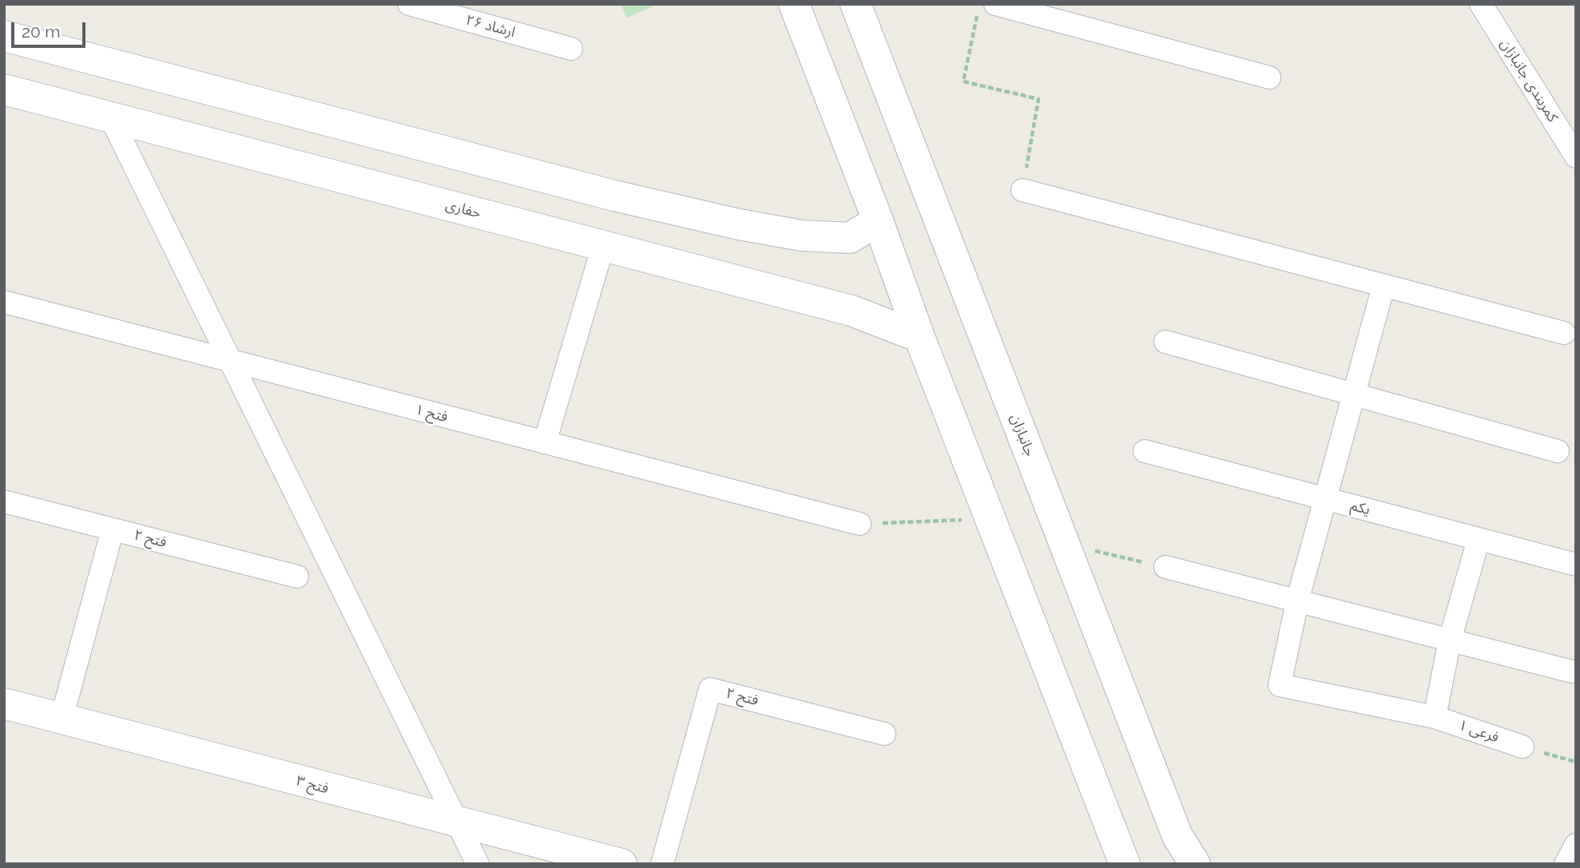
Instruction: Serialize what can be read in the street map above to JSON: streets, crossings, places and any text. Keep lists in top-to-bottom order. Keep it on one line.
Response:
{"streets":{"street":["ارشاد ۲۶","کمربندی جانبازان","حفاری","فتح ۱","جانبازان","یکم","فتح ۲","فرعی ۱","فتح ۳"]},"scale_bar":"20 m"}
